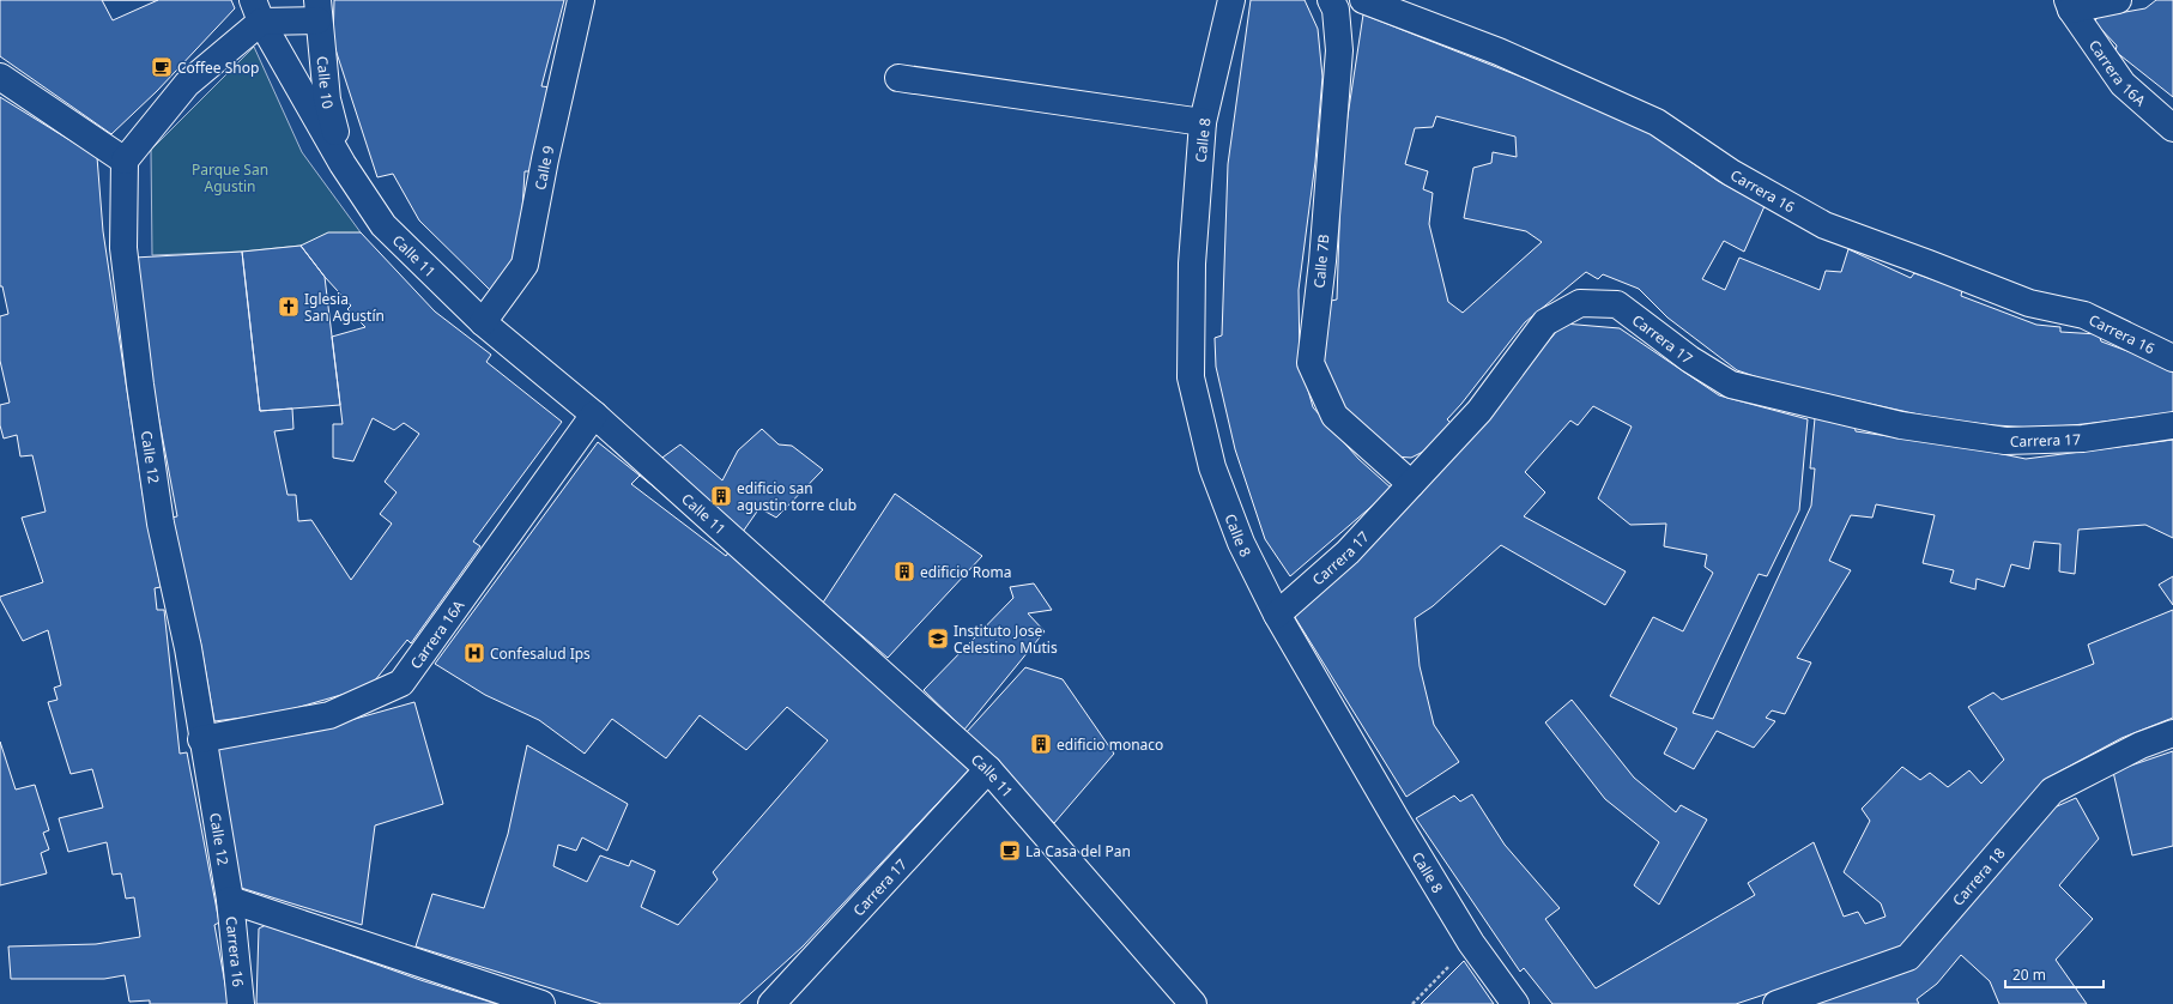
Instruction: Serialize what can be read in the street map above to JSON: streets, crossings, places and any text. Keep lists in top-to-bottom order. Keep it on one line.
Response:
{"streets":{"street":["Carrera 16A","Calle 10","Calle 8","Calle 9","Carrera 16","Calle 11","Calle 7B","Carrera 17","Calle 12","Carrera 18"]},"crossings":[["Carrera 16A","Calle 11"],["Carrera 16A","Calle 12"],["Calle 10","Calle 11"],["Calle 8","Carrera 17"],["Calle 9","Calle 11"],["Carrera 16","Calle 12"],["Calle 11","Carrera 17"],["Calle 7B","Carrera 17"]],"parks":["Parque San Agustin"],"places":{"cafe":["Coffee Shop","La Casa del Pan"],"church":["Iglesia San Agustín"],"building":["edificio san agustin torre club","edificio Roma","edificio monaco"],"school or university":["Instituto Jose Celestino Mutis"],"hospital":["Confesalud Ips"]},"scale_bar":"20 m"}
